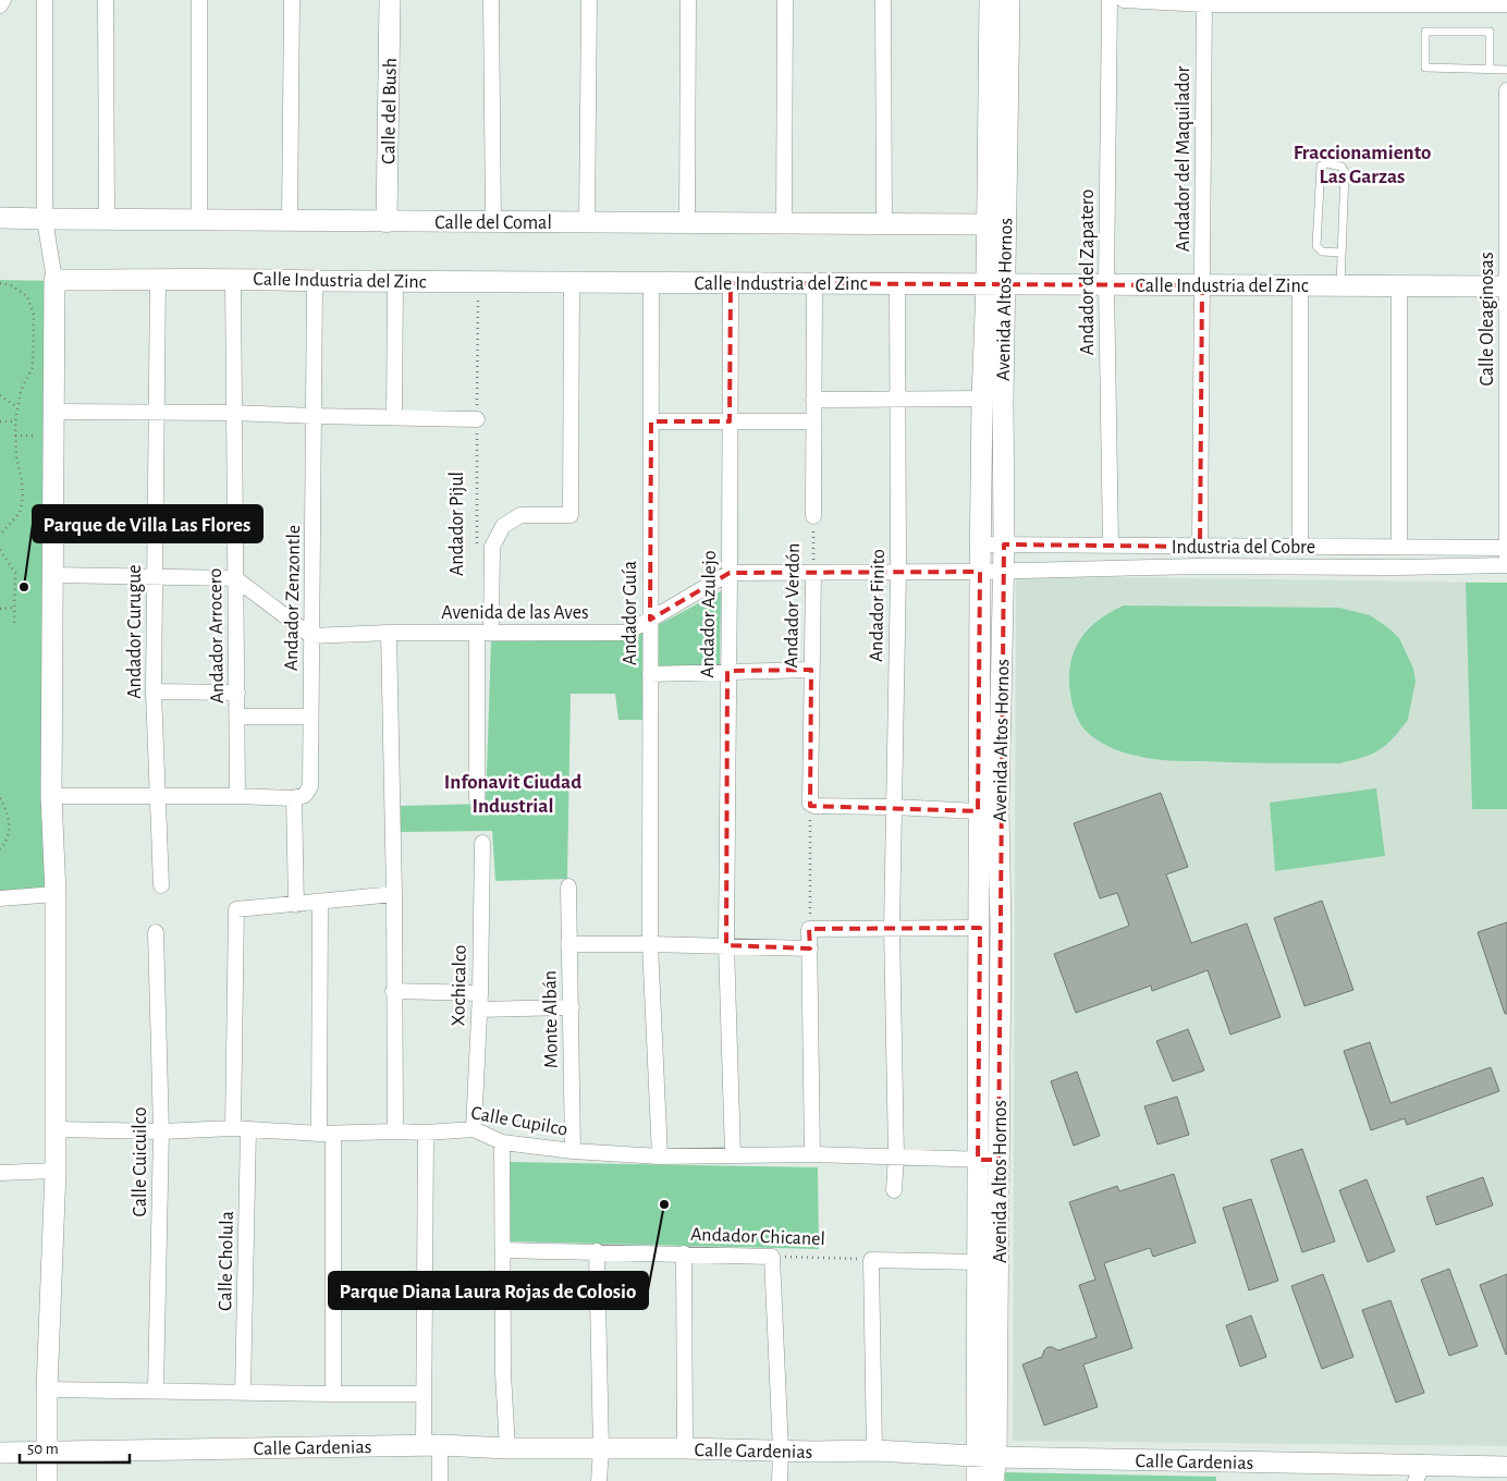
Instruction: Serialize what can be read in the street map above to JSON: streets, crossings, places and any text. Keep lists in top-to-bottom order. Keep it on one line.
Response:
{"streets":{"street":["Calle del Bush","Andador del Maquilador","Calle del Comal","Andador del Zapatero","Calle Industria del Zinc","Avenida Altos Hornos","Calle Oleaginosas","Industria del Cobre","Andador Zenzontle","Andador Verdón","Andador Finito","Avenida de las Aves","Andador Guía","Andador Azulejo","Andador Curugue","Andador Arrocero","Xochicalco","Monte Albán","Calle Cupilco","Calle Cuicuilco","Andador Chicanel","Calle Cholula","Calle Gardenias"],"path":["Andador Pijul"]},"crossings":[["Calle del Bush","Calle del Comal"],["Andador del Maquilador","Calle Industria del Zinc"],["Andador del Maquilador","Industria del Cobre"],["Calle del Comal","Avenida Altos Hornos"],["Andador del Zapatero","Calle Industria del Zinc"],["Andador del Zapatero","Industria del Cobre"],["Calle Industria del Zinc","Avenida Altos Hornos"],["Calle Industria del Zinc","Calle Oleaginosas"],["Calle Industria del Zinc","Andador Pijul"],["Calle Industria del Zinc","Andador Zenzontle"],["Calle Industria del Zinc","Andador Finito"],["Calle Industria del Zinc","Andador Guía"],["Calle Industria del Zinc","Andador Azulejo"],["Calle Industria del Zinc","Andador Curugue"],["Calle Industria del Zinc","Andador Arrocero"],["Avenida Altos Hornos","Industria del Cobre"],["Avenida Altos Hornos","Calle Cupilco"],["Avenida Altos Hornos","Calle Gardenias"],["Calle Oleaginosas","Industria del Cobre"],["Andador Zenzontle","Avenida de las Aves"],["Andador Finito","Calle Cupilco"],["Avenida de las Aves","Andador Guía"],["Avenida de las Aves","Andador Azulejo"],["Andador Guía","Calle Cupilco"],["Andador Azulejo","Calle Cupilco"],["Xochicalco","Calle Cupilco"],["Monte Albán","Calle Cupilco"],["Calle Cupilco","Calle Cuicuilco"],["Calle Cupilco","Calle Cholula"]],"districts":["Fraccionamiento Las Garzas","Infonavit Ciudad Industrial"],"places":["Parque de Villa Las Flores","Parque Diana Laura Rojas de Colosio"],"scale_bar":"50 m"}
